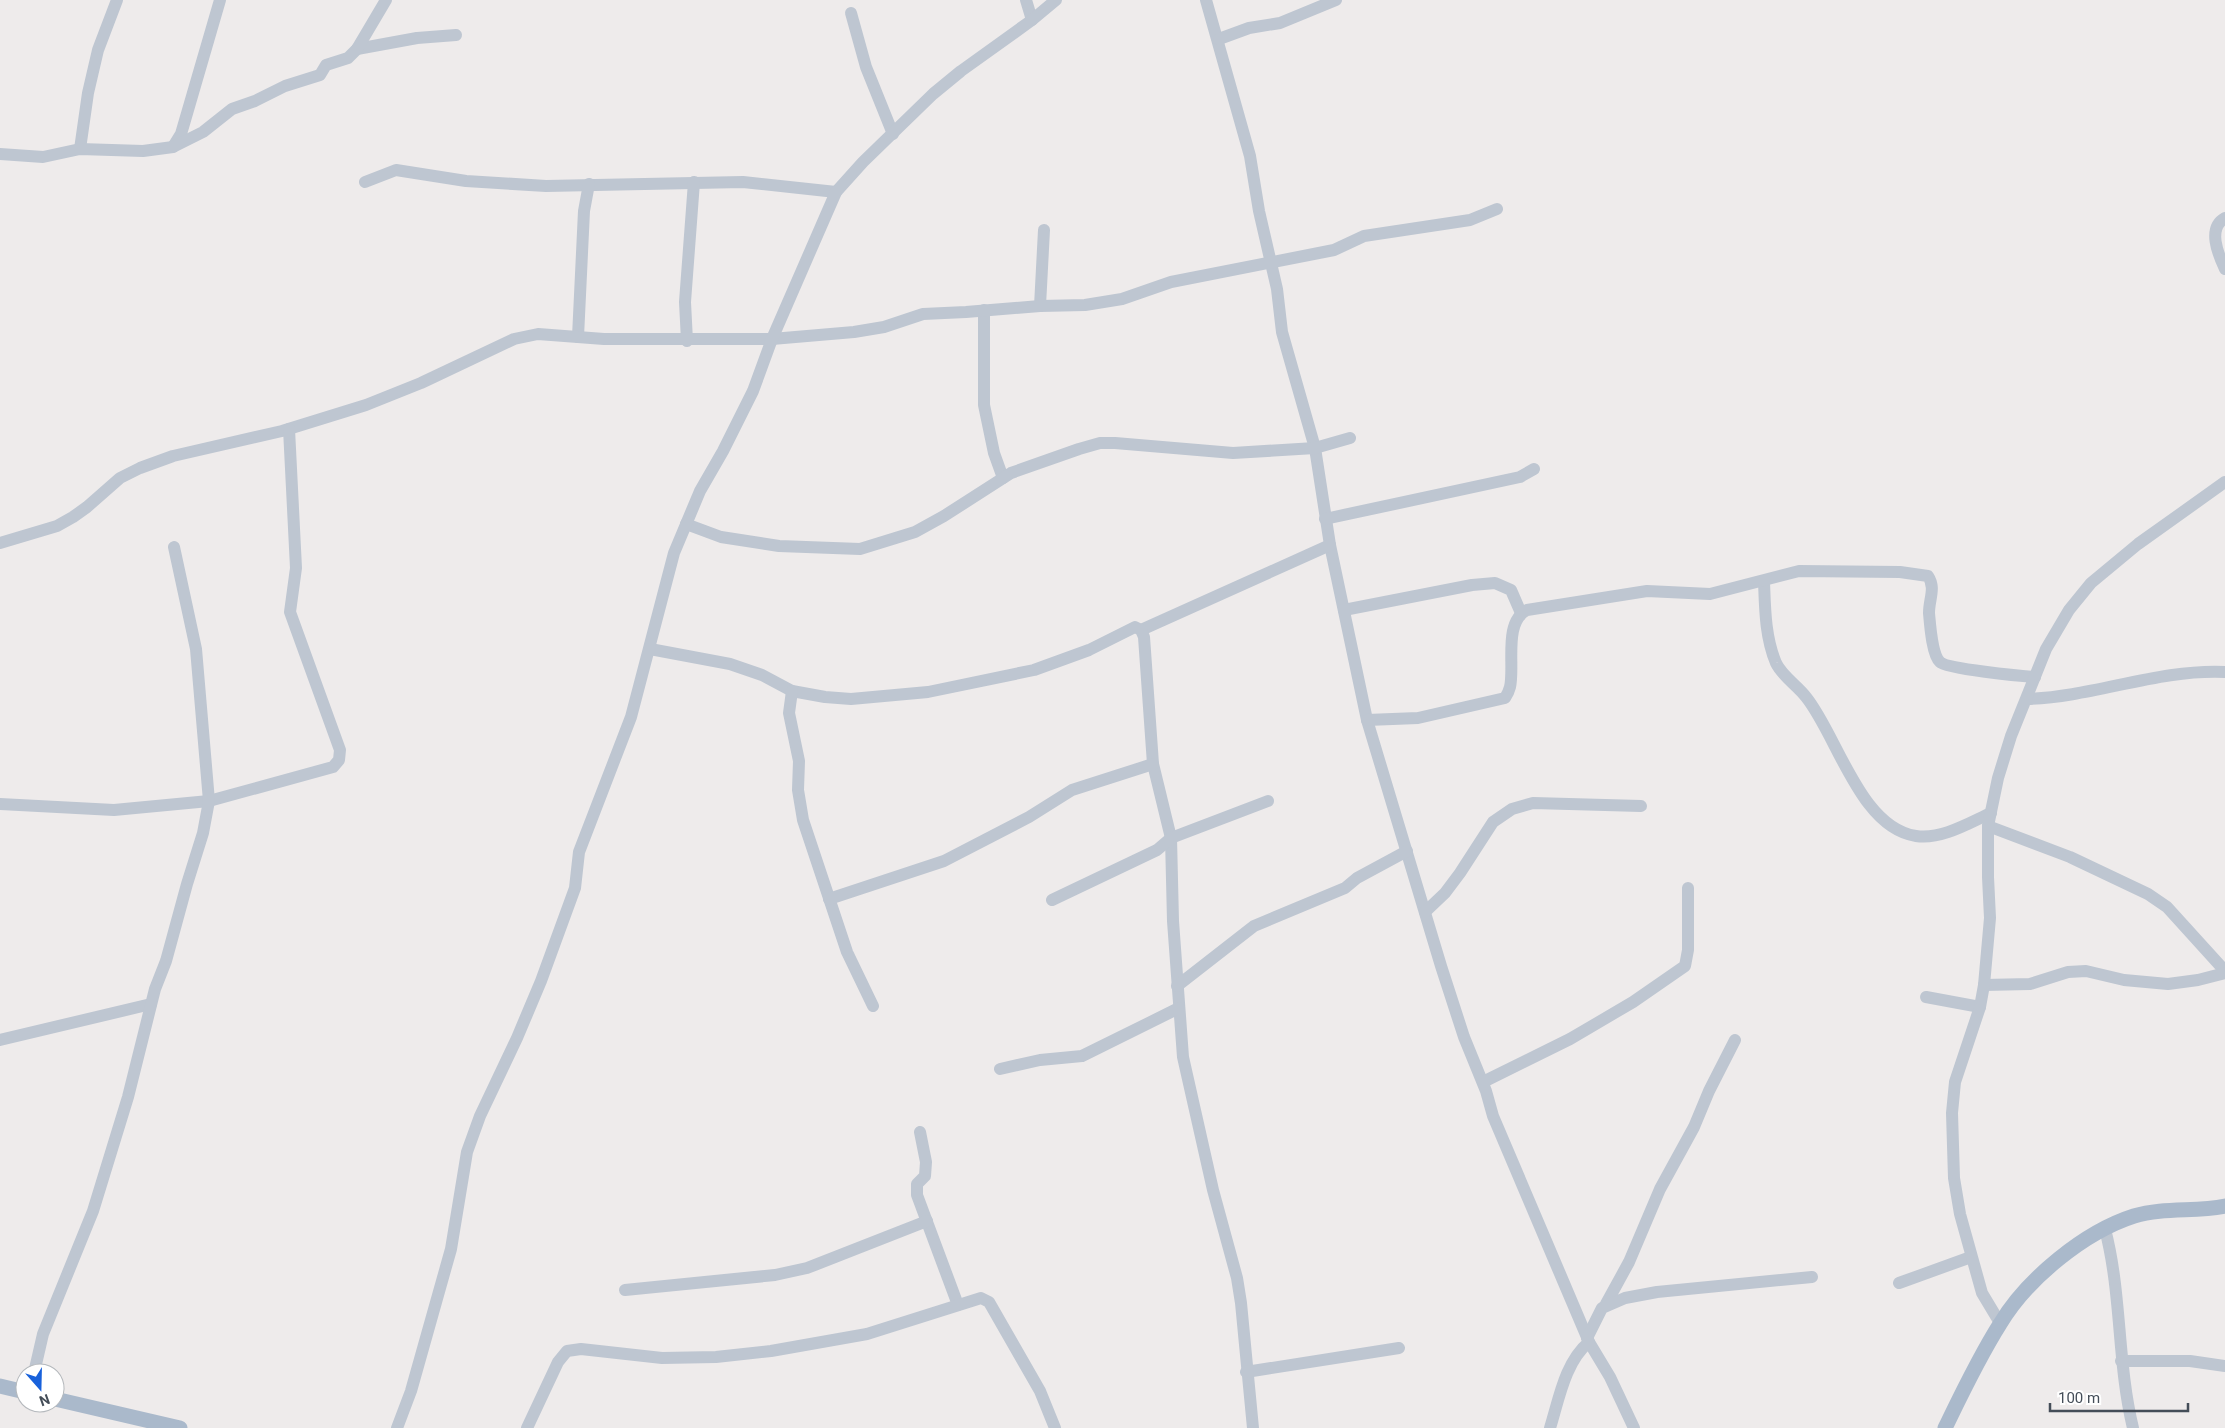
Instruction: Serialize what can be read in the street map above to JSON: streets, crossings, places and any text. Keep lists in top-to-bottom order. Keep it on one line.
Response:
{"scale_bar":"100 m","north":"bottom"}
